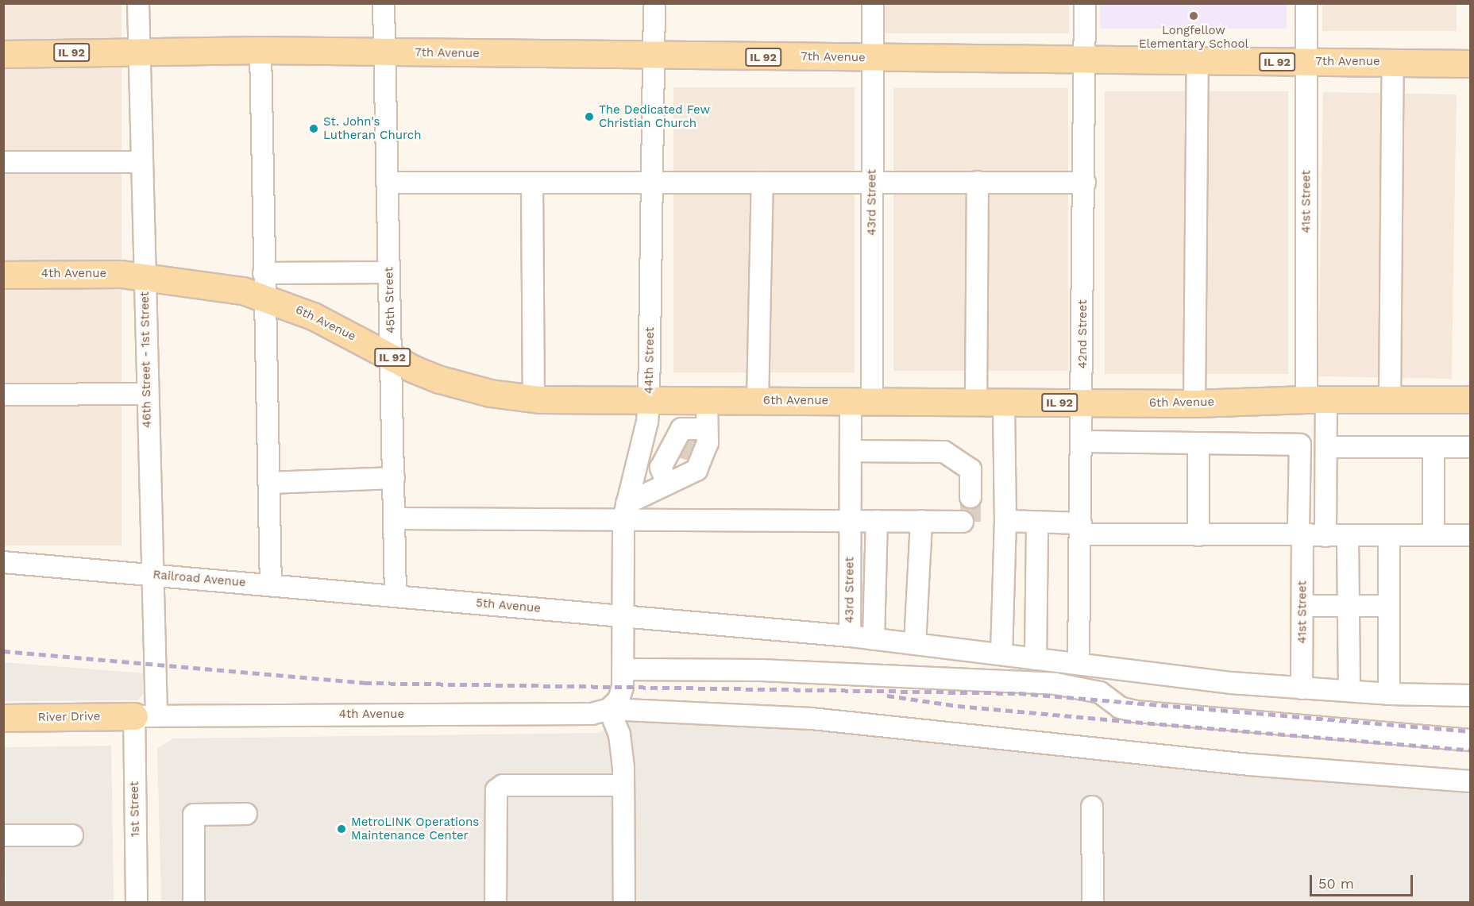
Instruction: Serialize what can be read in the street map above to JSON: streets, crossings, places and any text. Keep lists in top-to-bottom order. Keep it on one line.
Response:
{"streets":{"main road":["IL 92","7th Avenue","4th Avenue","6th Avenue","River Drive"],"street":["41st Street","43rd Street","45th Street","42nd Street","46th Street - 1st Street","44th Street","Railroad Avenue","5th Avenue","1st Street"]},"crossings":[["IL 92","7th Avenue"],["IL 92","46th Street - 1st Street"],["7th Avenue","41st Street"],["7th Avenue","43rd Street"],["7th Avenue","45th Street"],["7th Avenue","42nd Street"],["7th Avenue","46th Street - 1st Street"],["7th Avenue","44th Street"],["41st Street","6th Avenue"],["41st Street","5th Avenue"],["43rd Street","6th Avenue"],["43rd Street","5th Avenue"],["4th Avenue","6th Avenue"],["4th Avenue","46th Street - 1st Street"],["4th Avenue","44th Street"],["4th Avenue","River Drive"],["4th Avenue","1st Street"],["45th Street","6th Avenue"],["45th Street","Railroad Avenue"],["45th Street","5th Avenue"],["6th Avenue","42nd Street"],["6th Avenue","46th Street - 1st Street"],["6th Avenue","44th Street"],["42nd Street","5th Avenue"],["46th Street - 1st Street","Railroad Avenue"],["46th Street - 1st Street","River Drive"],["46th Street - 1st Street","1st Street"],["44th Street","5th Avenue"],["Railroad Avenue","5th Avenue"],["River Drive","1st Street"]],"places":["Longfellow Elementary School","The Dedicated Few Christian Church","St. John's Lutheran Church","MetroLINK Operations Maintenance Center"],"scale_bar":"50 m"}
